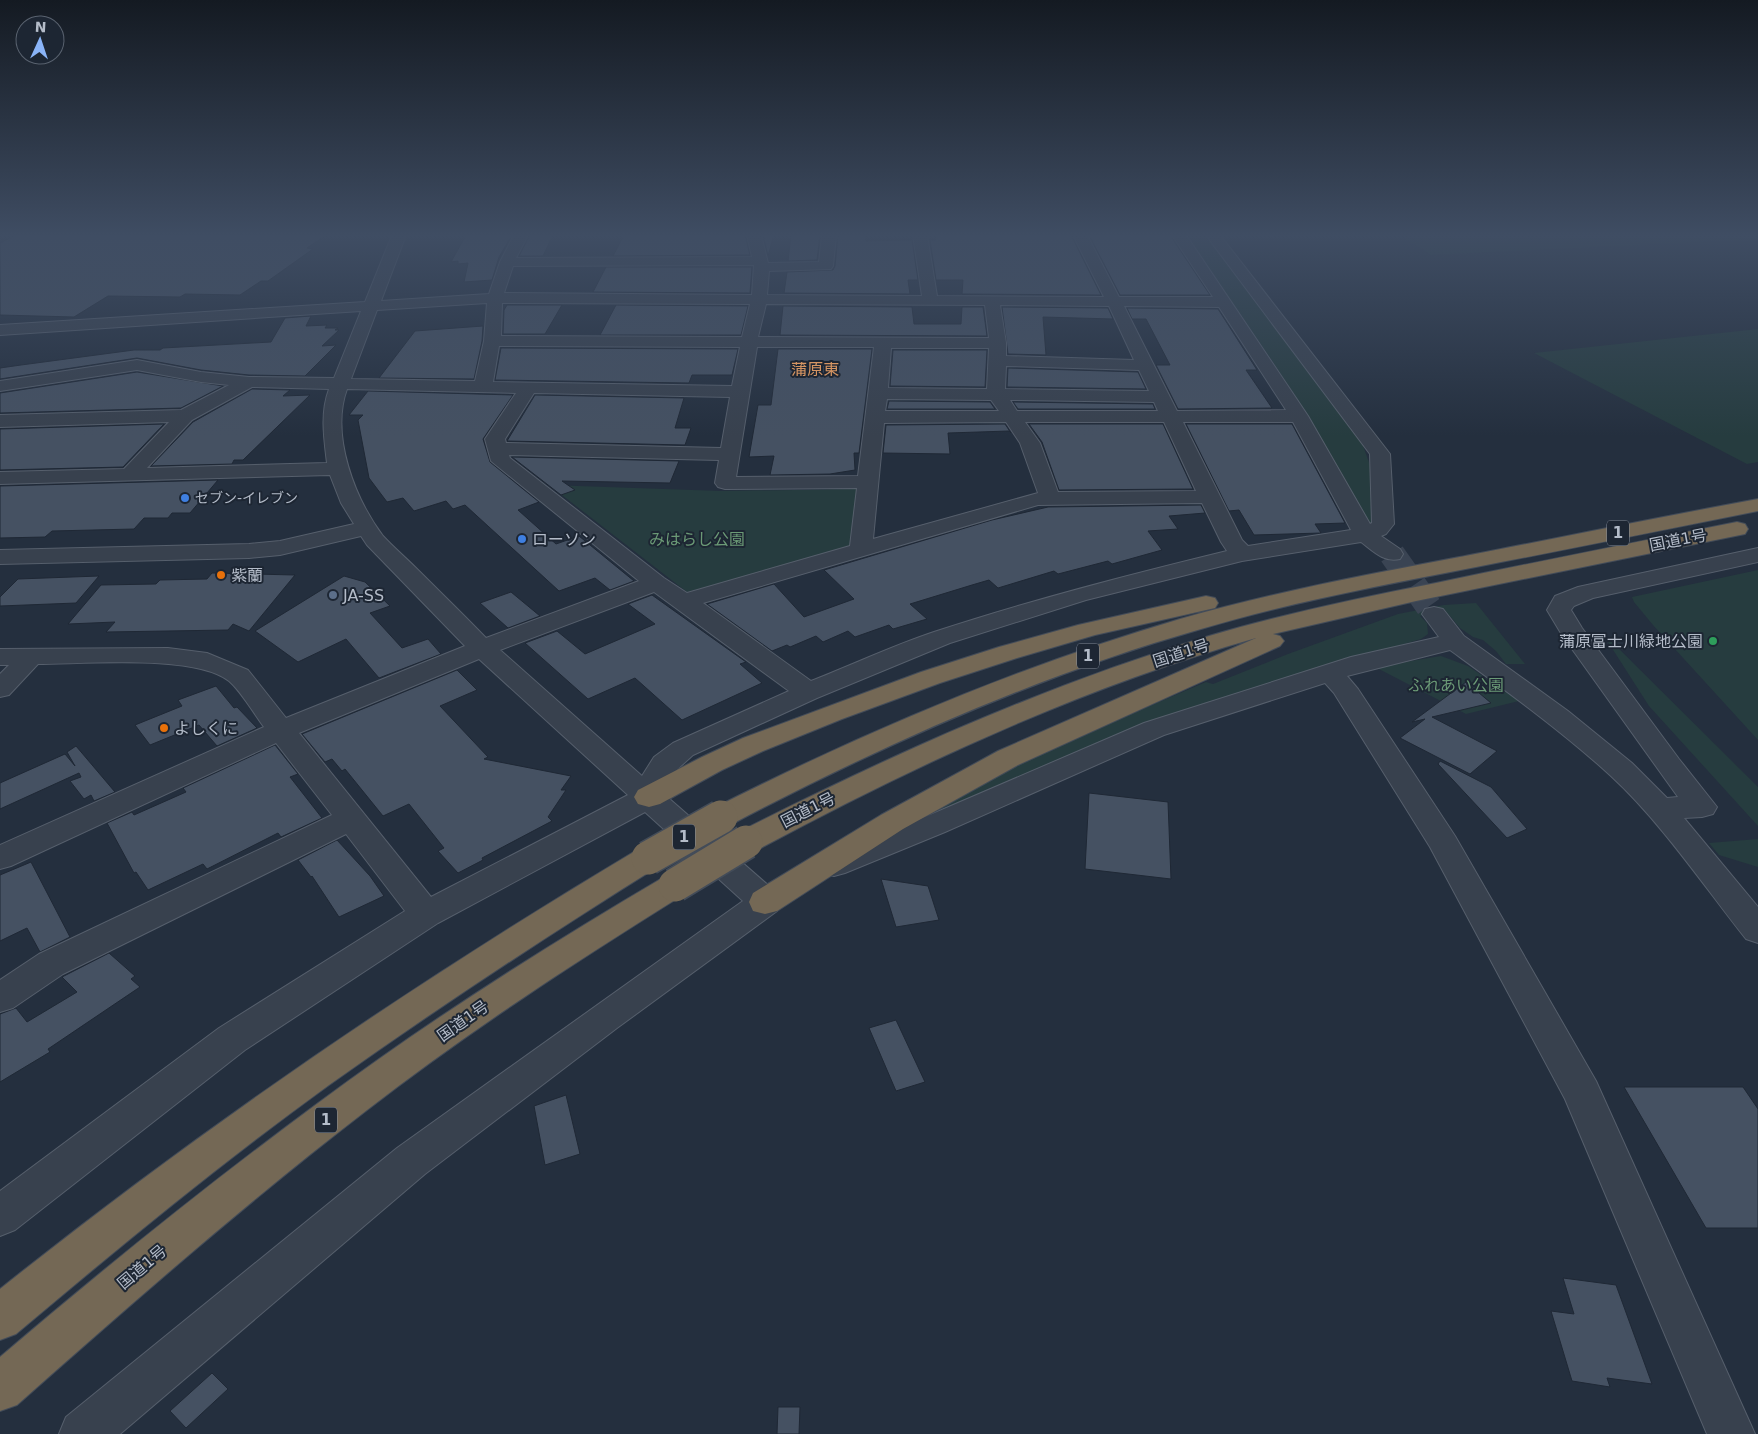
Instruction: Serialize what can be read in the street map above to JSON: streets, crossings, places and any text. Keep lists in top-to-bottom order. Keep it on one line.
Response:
{"streets":{"highway":["1","国道1号"]},"districts":["蒲原東"],"parks":["みはらし公園","ふれあい公園"],"places":["セブン-イレブン","ローソン","紫蘭","JA-SS","蒲原富士川緑地公園","よしくに"],"north":"top"}
